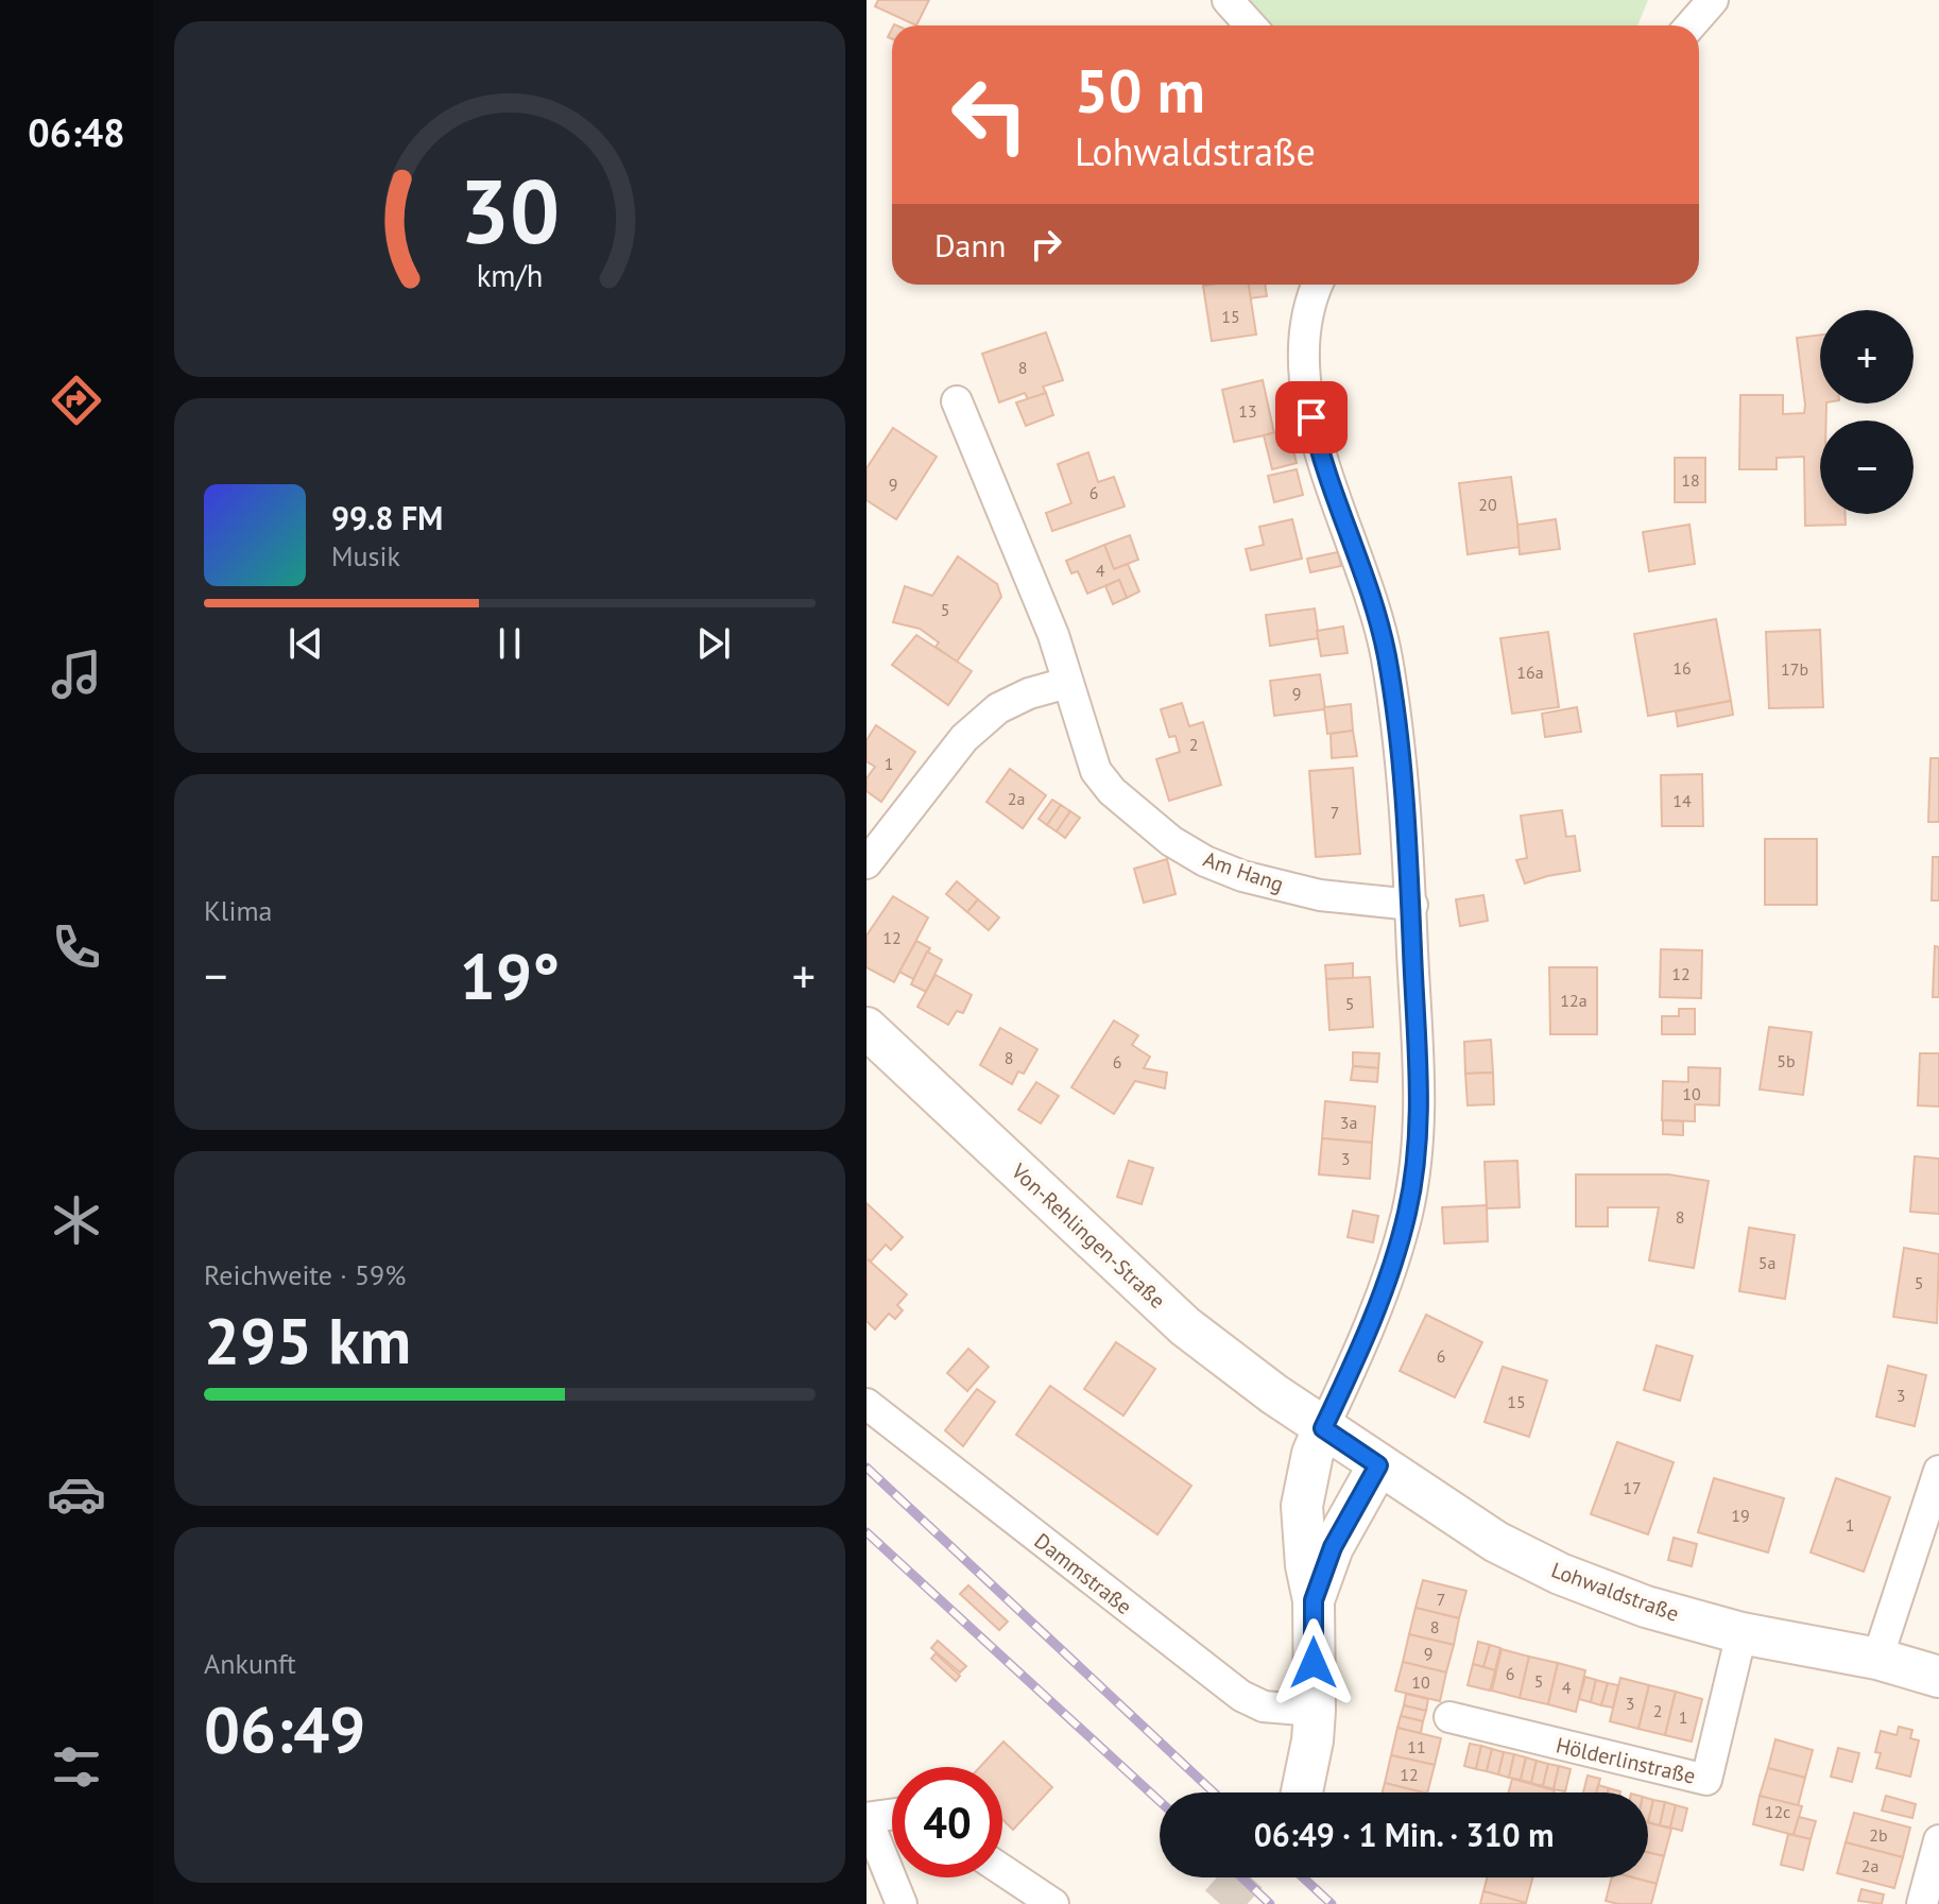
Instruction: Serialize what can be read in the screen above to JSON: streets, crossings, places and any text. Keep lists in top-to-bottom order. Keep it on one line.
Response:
{"streets":{"street":["Am Hang","Von-Rehlingen-Straße","Dammstraße","Lohwaldstraße","Hölderlinstraße"]},"crossings":[["Von-Rehlingen-Straße","Lohwaldstraße"],["Lohwaldstraße","Hölderlinstraße"]],"house_numbers":["15","8","13","18","9","6","20","4","5","16","17b","16a","9","2","1","2a","14","7","12","12","12a","5","8","5b","6","10","3a","3","8","5a","5","6","3","15","17","19","1","7","8","9","6","5","10","4","3","2","1","11","12","12c","2b","2a"],"page":{"tabs":"06:48","turn":["50 m","Lohwaldstraße"],"then":"Dann","map_buttons":["+","−"],"song":["99.8 FM","Musik"],"tile":["Klima",["Reichweite · 59%","295 km"],["Ankunft","06:49"]],"heat":["−","19°","+"],"limit":"40","trip":"06:49 · 1 Min. · 310 m","gauge":["30","km/h"]}}
